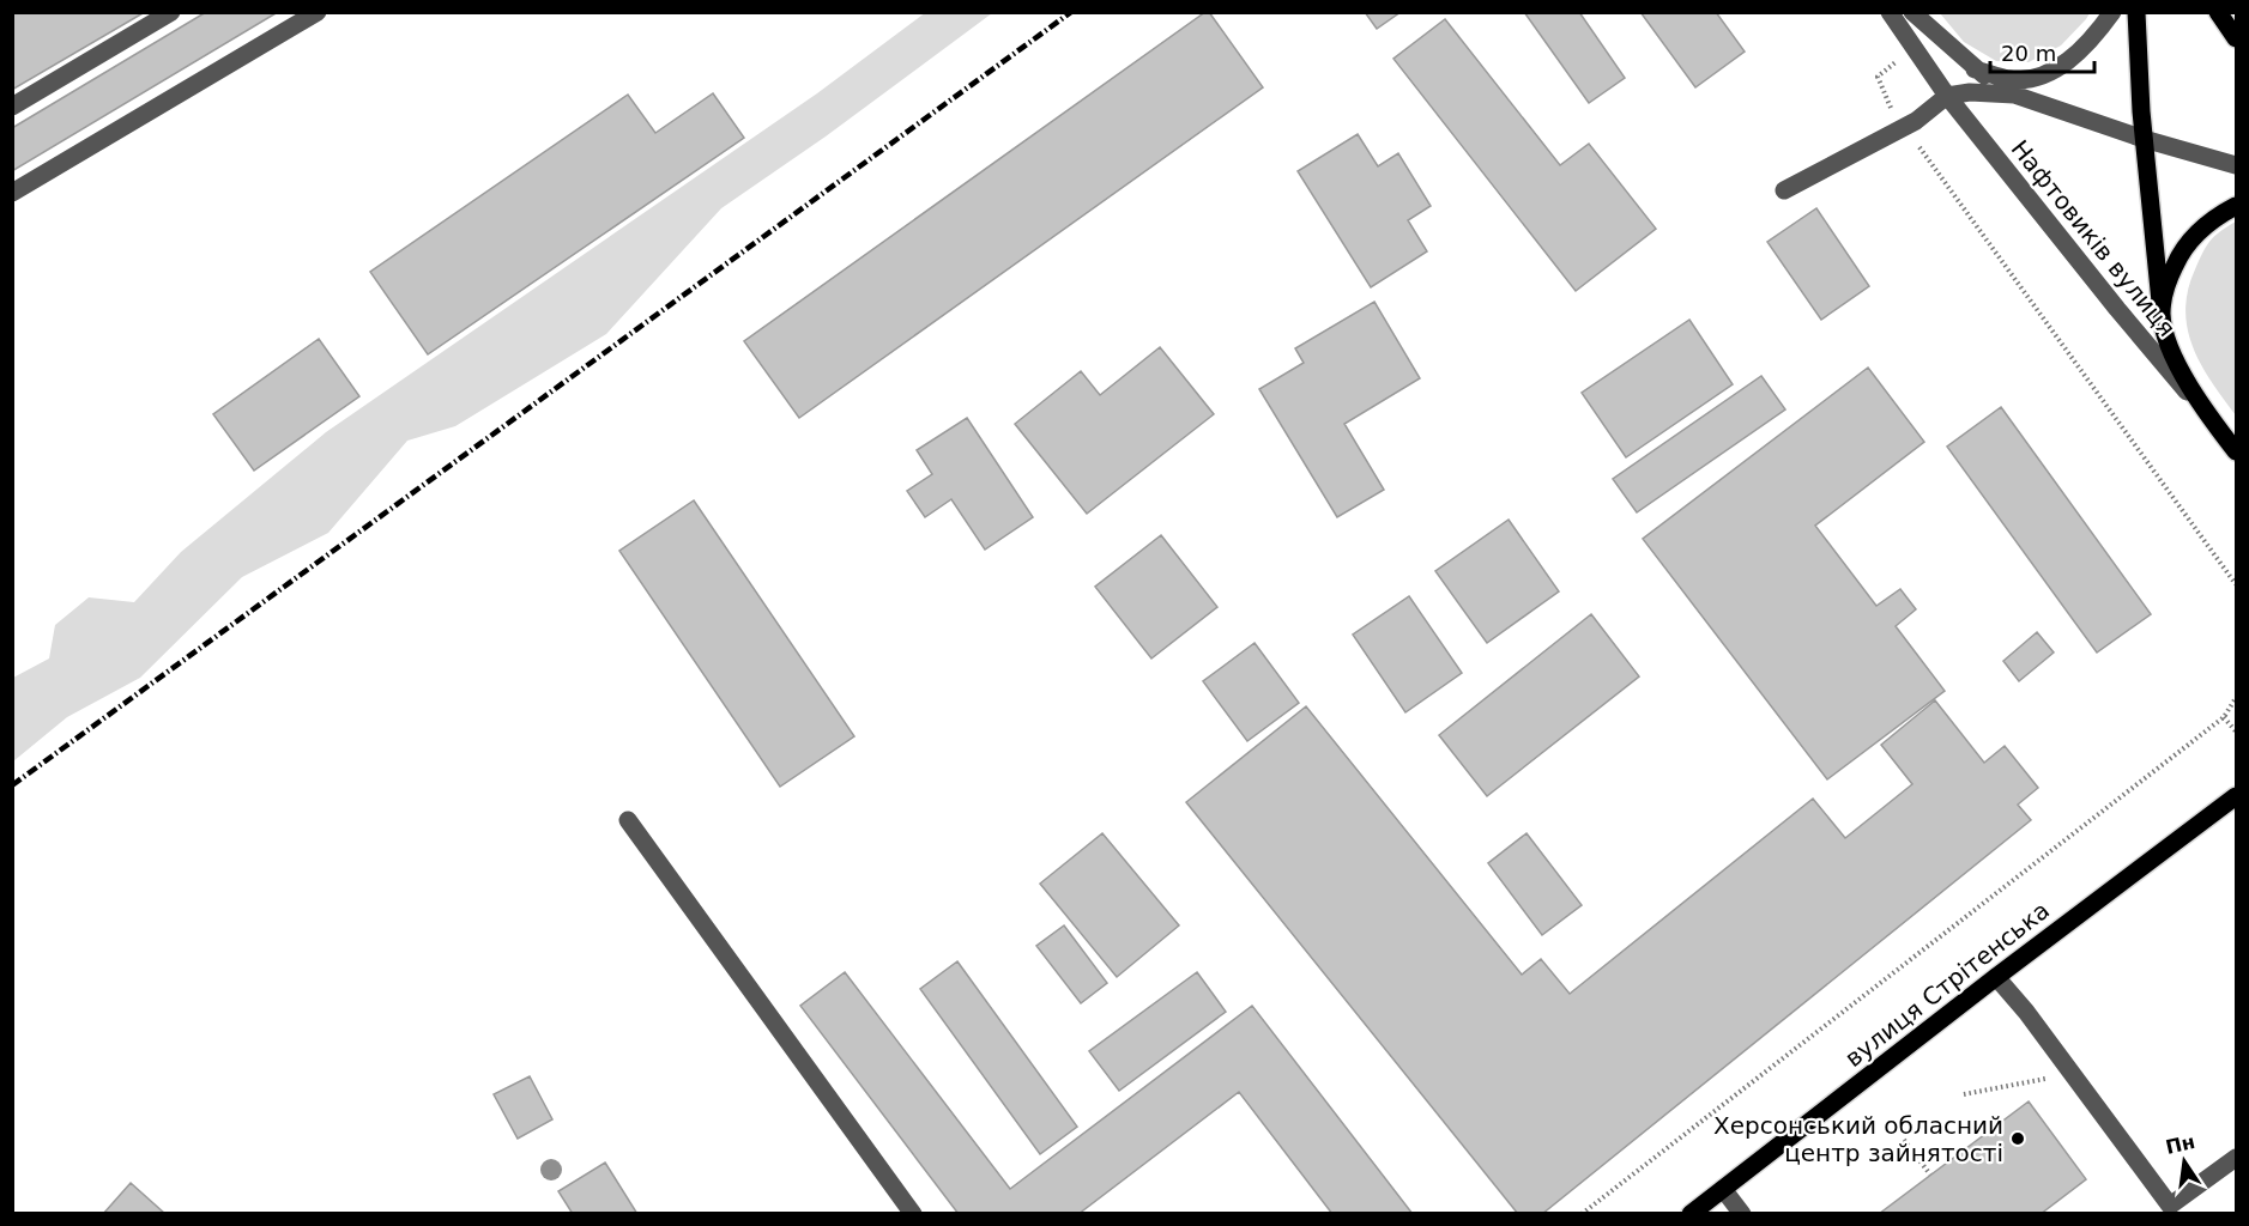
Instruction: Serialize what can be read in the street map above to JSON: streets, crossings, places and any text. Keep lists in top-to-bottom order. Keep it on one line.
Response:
{"streets":{"main road":["вулиця Стрітенська"],"street":["Нафтовиків вулиця"]},"places":["Херсонський обласний центр зайнятості"],"scale_bar":"20 m","north":"top"}
